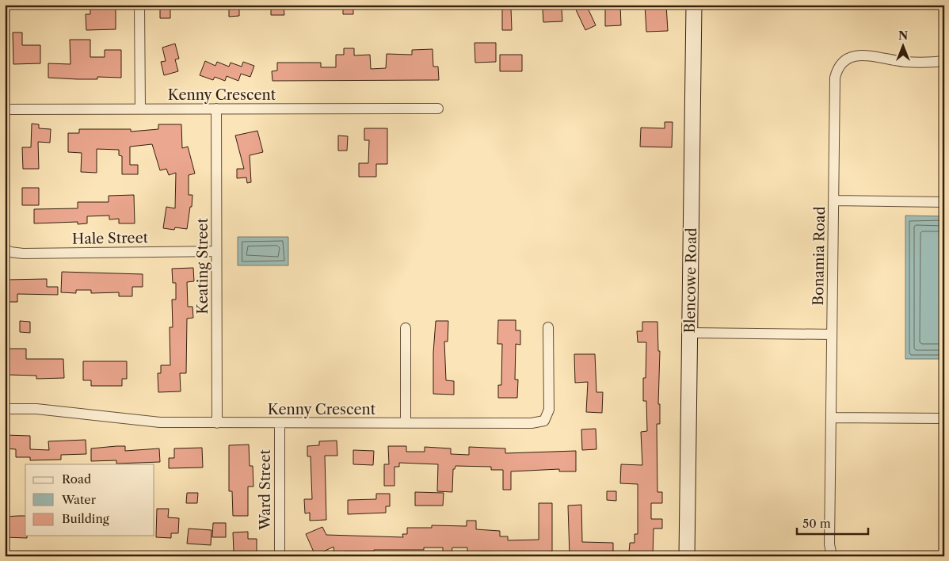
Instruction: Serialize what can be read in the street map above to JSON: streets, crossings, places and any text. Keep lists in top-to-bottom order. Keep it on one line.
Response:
{"streets":{"street":["Kenny Crescent","Hale Street","Bonamia Road","Keating Street","Blencowe Road","Ward Street"]},"crossings":[["Kenny Crescent","Keating Street"],["Kenny Crescent","Ward Street"],["Hale Street","Keating Street"]],"legend":["Road","Water","Building"],"scale_bar":"50 m","north":"top"}
